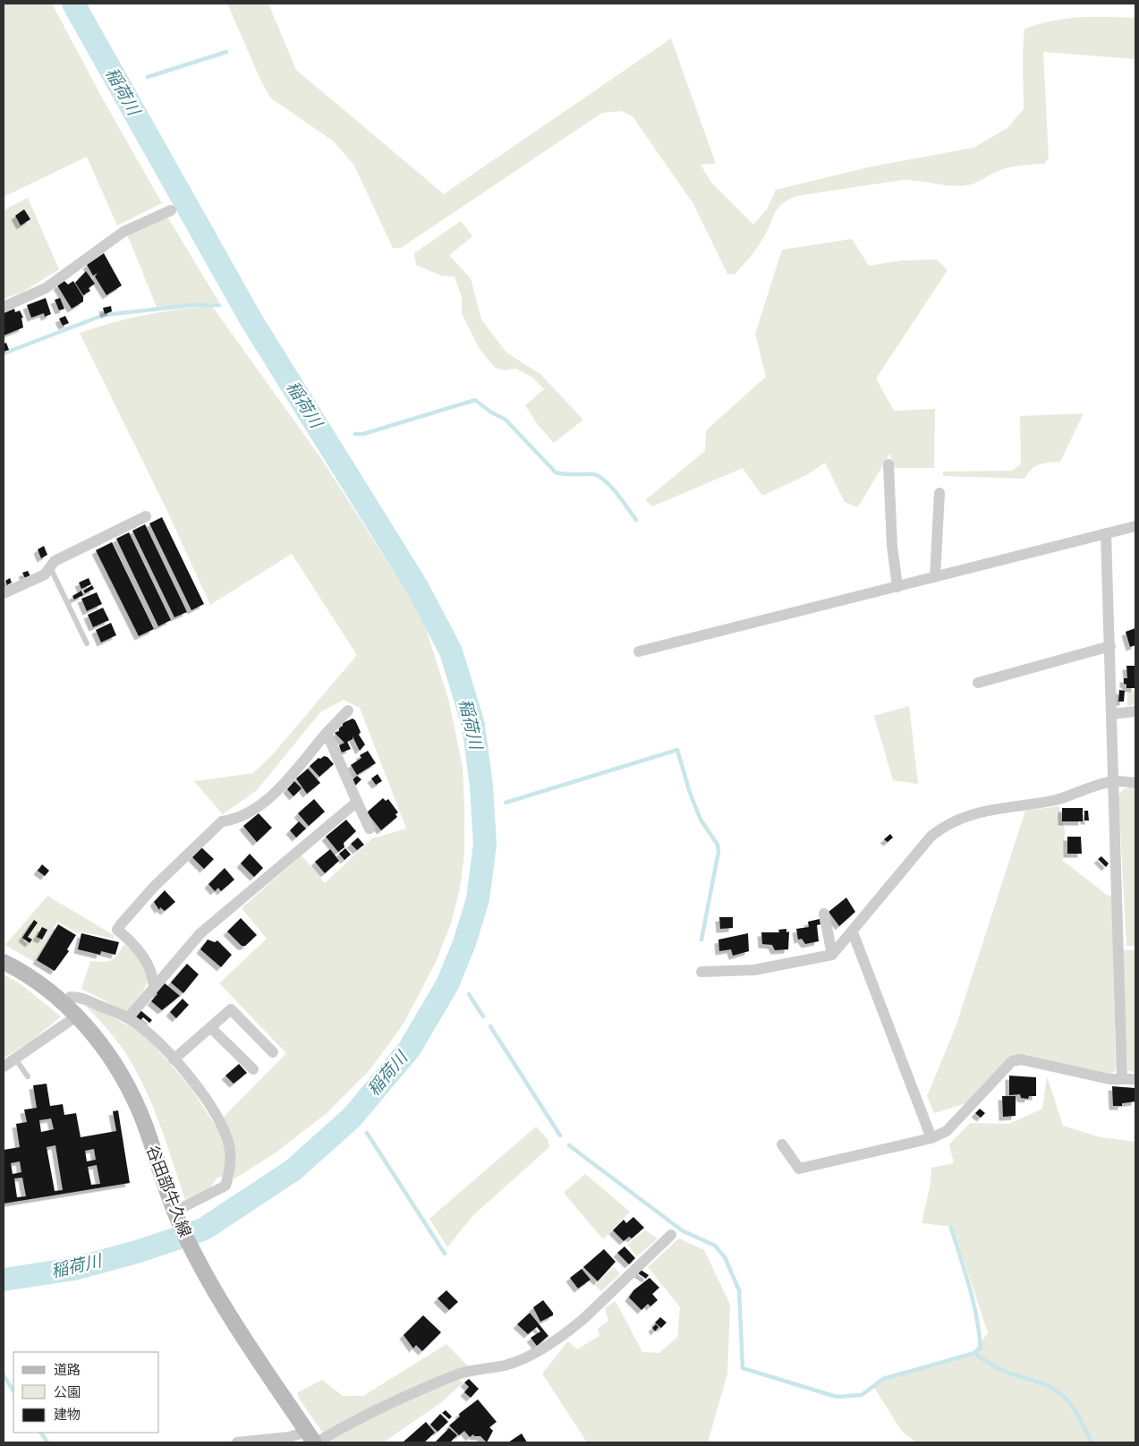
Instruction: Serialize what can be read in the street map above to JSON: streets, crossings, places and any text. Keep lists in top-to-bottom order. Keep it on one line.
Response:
{"streets":{"main road":["谷田部牛久線"]},"water":["稲荷川"],"legend":["道路","公園","建物"]}
